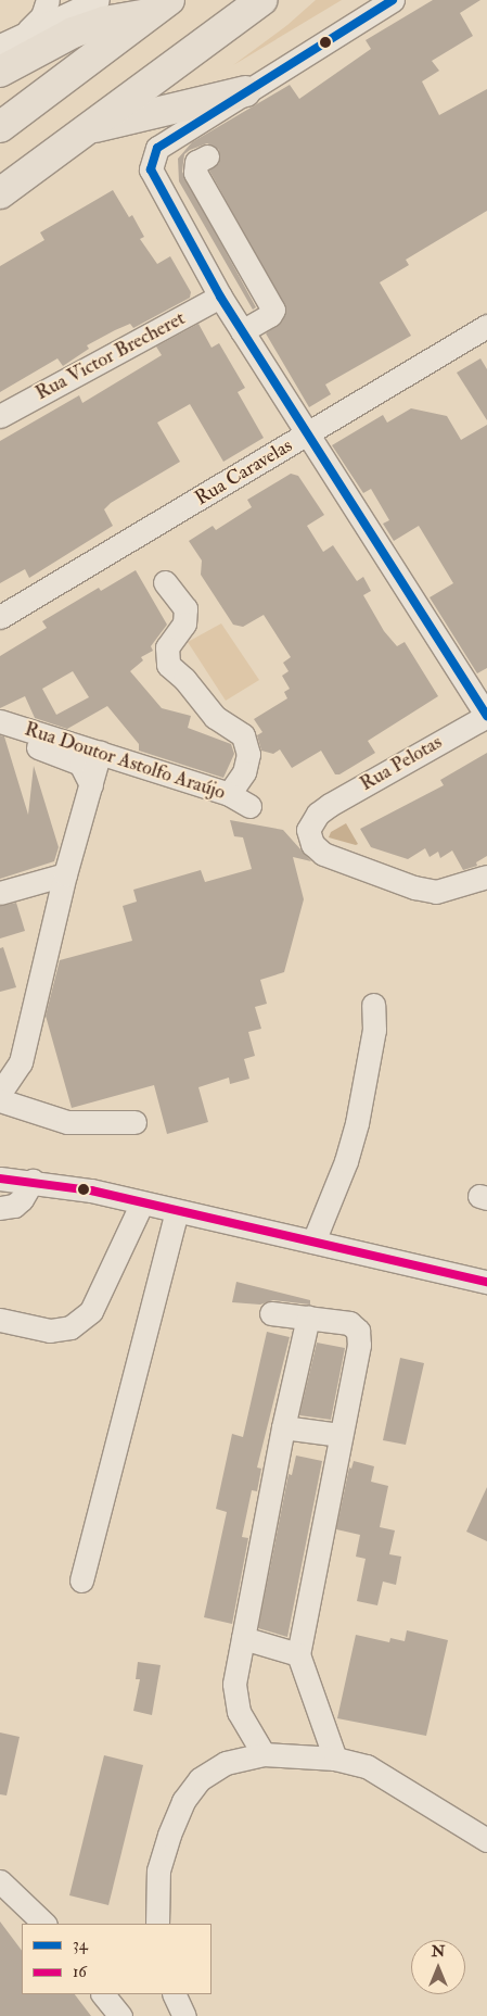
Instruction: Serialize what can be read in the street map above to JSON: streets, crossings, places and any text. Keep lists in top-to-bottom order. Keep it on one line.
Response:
{"streets":{"street":["Rua Victor Brecheret","Rua Caravelas","Rua Doutor Astolfo Araújo","Rua Pelotas"]},"lines":["transit line 34","transit line 16"],"legend":["34","16"],"north":"top"}
